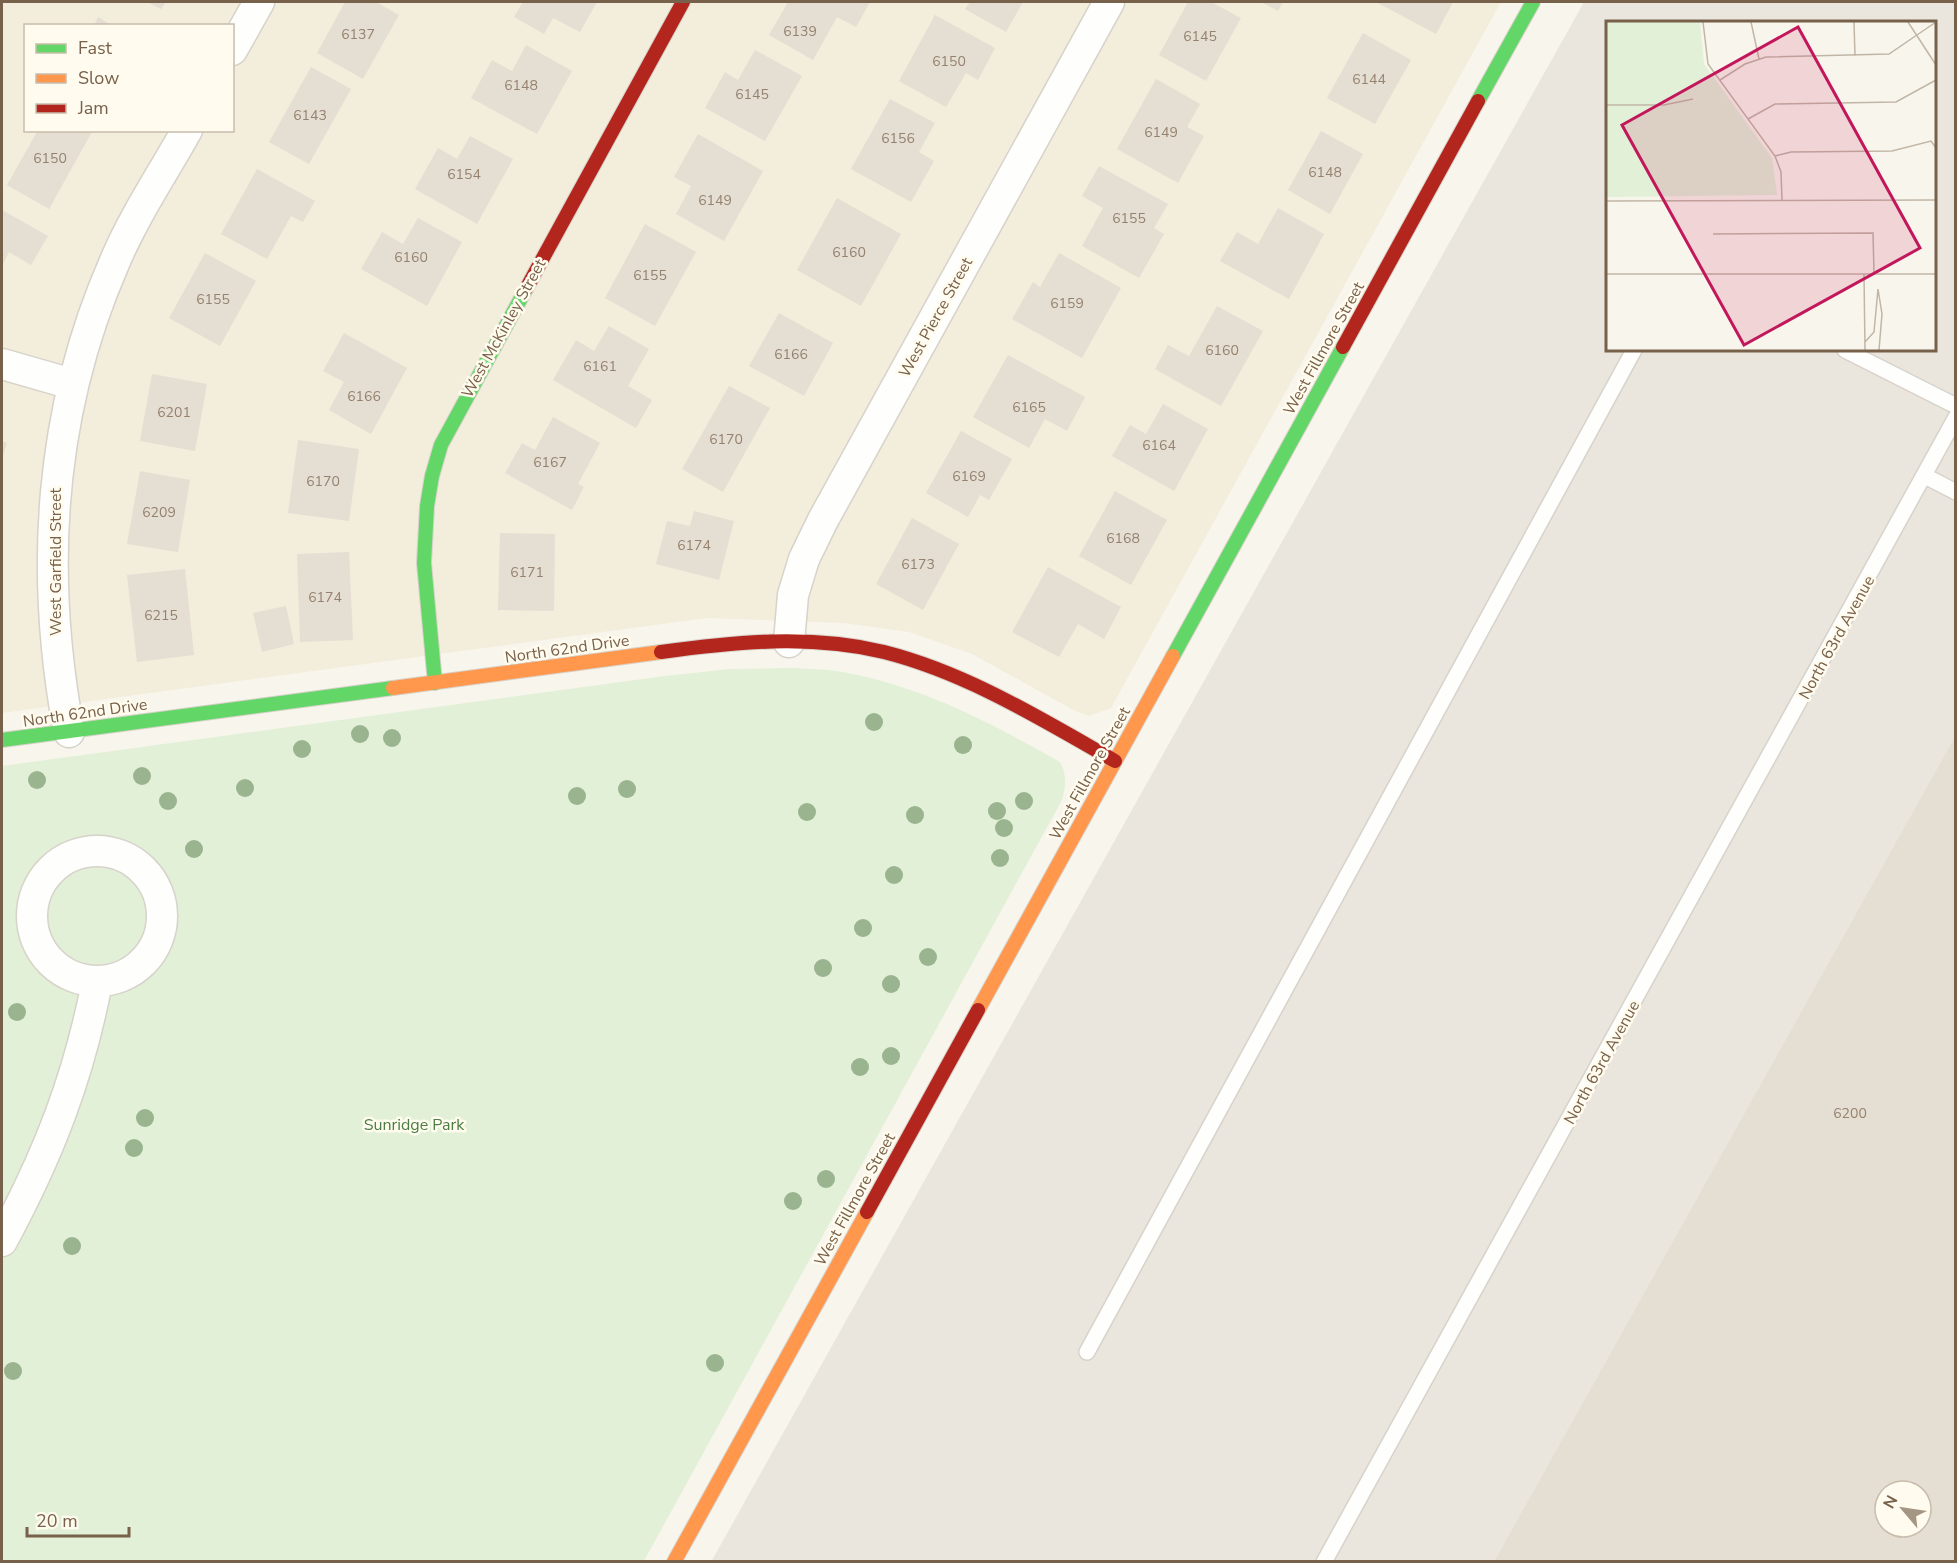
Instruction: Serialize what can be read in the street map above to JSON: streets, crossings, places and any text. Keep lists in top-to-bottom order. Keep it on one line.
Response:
{"streets":{"street":["West Pierce Street","West McKinley Street","West Fillmore Street","West Garfield Street","North 62nd Drive"],"lane":["North 63rd Avenue"]},"crossings":[["West Pierce Street","North 62nd Drive"],["West McKinley Street","North 62nd Drive"],["West Fillmore Street","North 62nd Drive"],["West Garfield Street","North 62nd Drive"]],"parks":["Sunridge Park"],"house_numbers":["6139","6137","6145","6150","6144","6148","6145","6143","6149","6156","6150","6148","6154","6149","6155","6160","6160","6155","6155","6159","6160","6166","6161","6166","6165","6201","6170","6164","6167","6169","6170","6209","6168","6174","6173","6171","6174","6215","6200"],"legend":["Fast","Slow","Jam"],"scale_bar":"20 m","north":"top left"}
